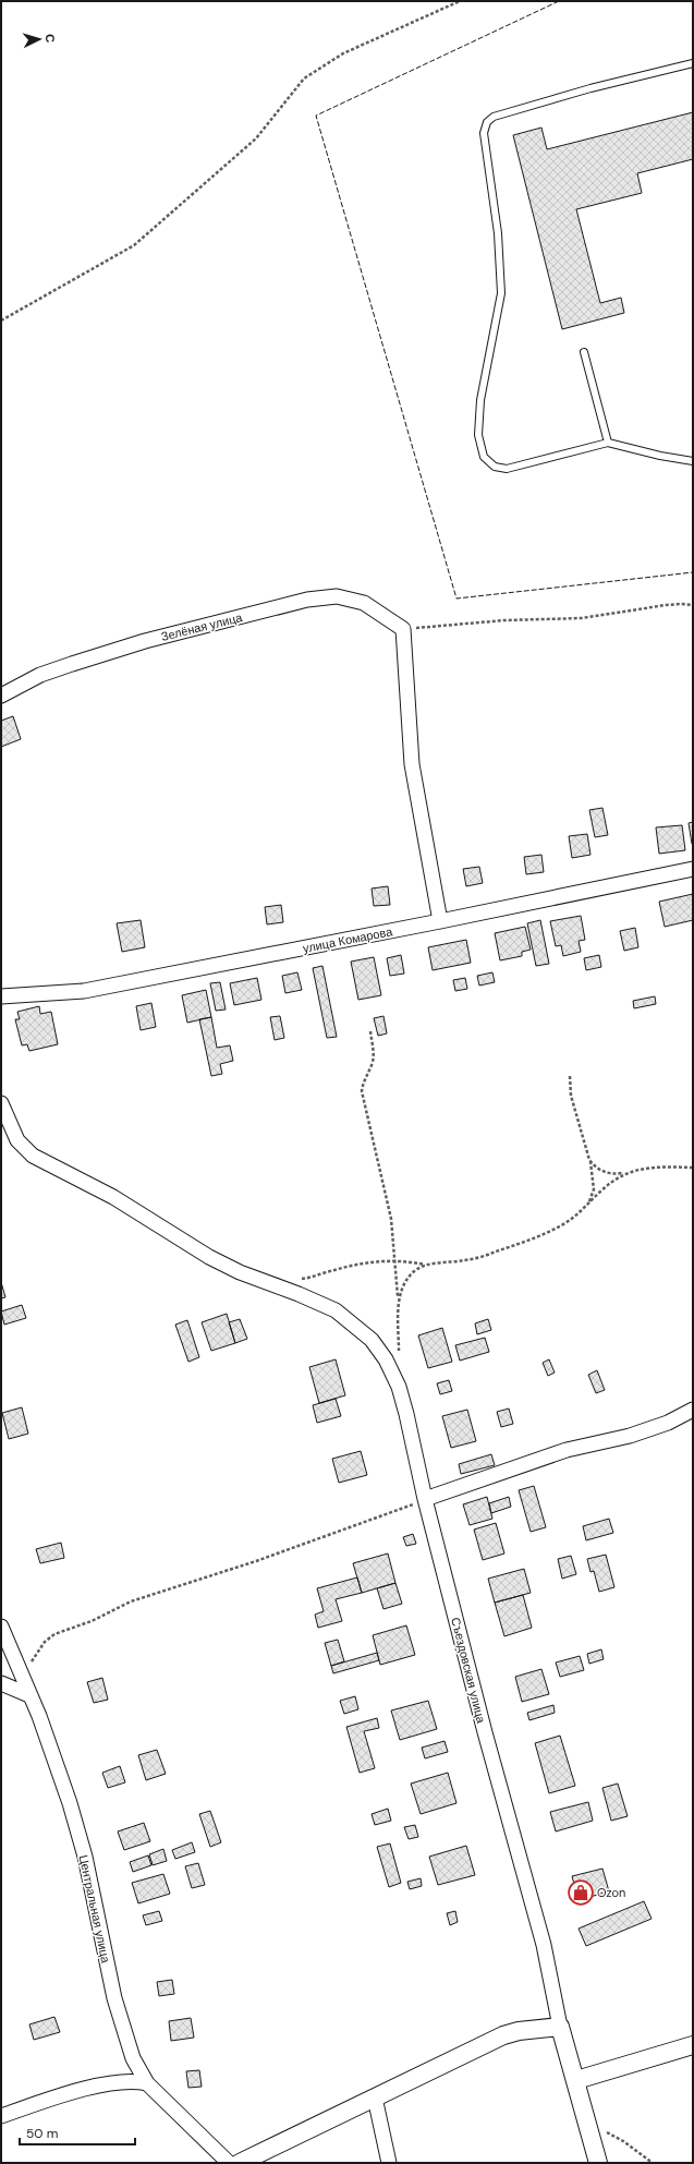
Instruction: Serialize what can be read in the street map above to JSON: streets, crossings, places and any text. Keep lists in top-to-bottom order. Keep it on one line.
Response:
{"streets":{"street":["Зелёная улица","улица Комарова","Съездовская улица","Центральная улица"]},"places":{"shop":["Ozon"]},"scale_bar":"50 m","north":"right"}
